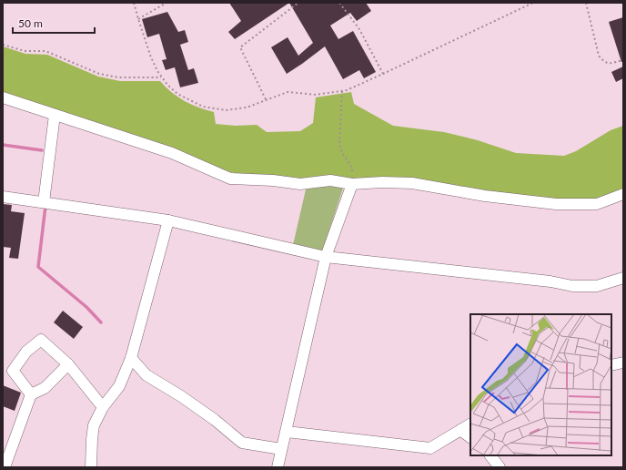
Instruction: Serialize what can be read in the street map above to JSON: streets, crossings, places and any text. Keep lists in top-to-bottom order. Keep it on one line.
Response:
{"scale_bar":"50 m"}
